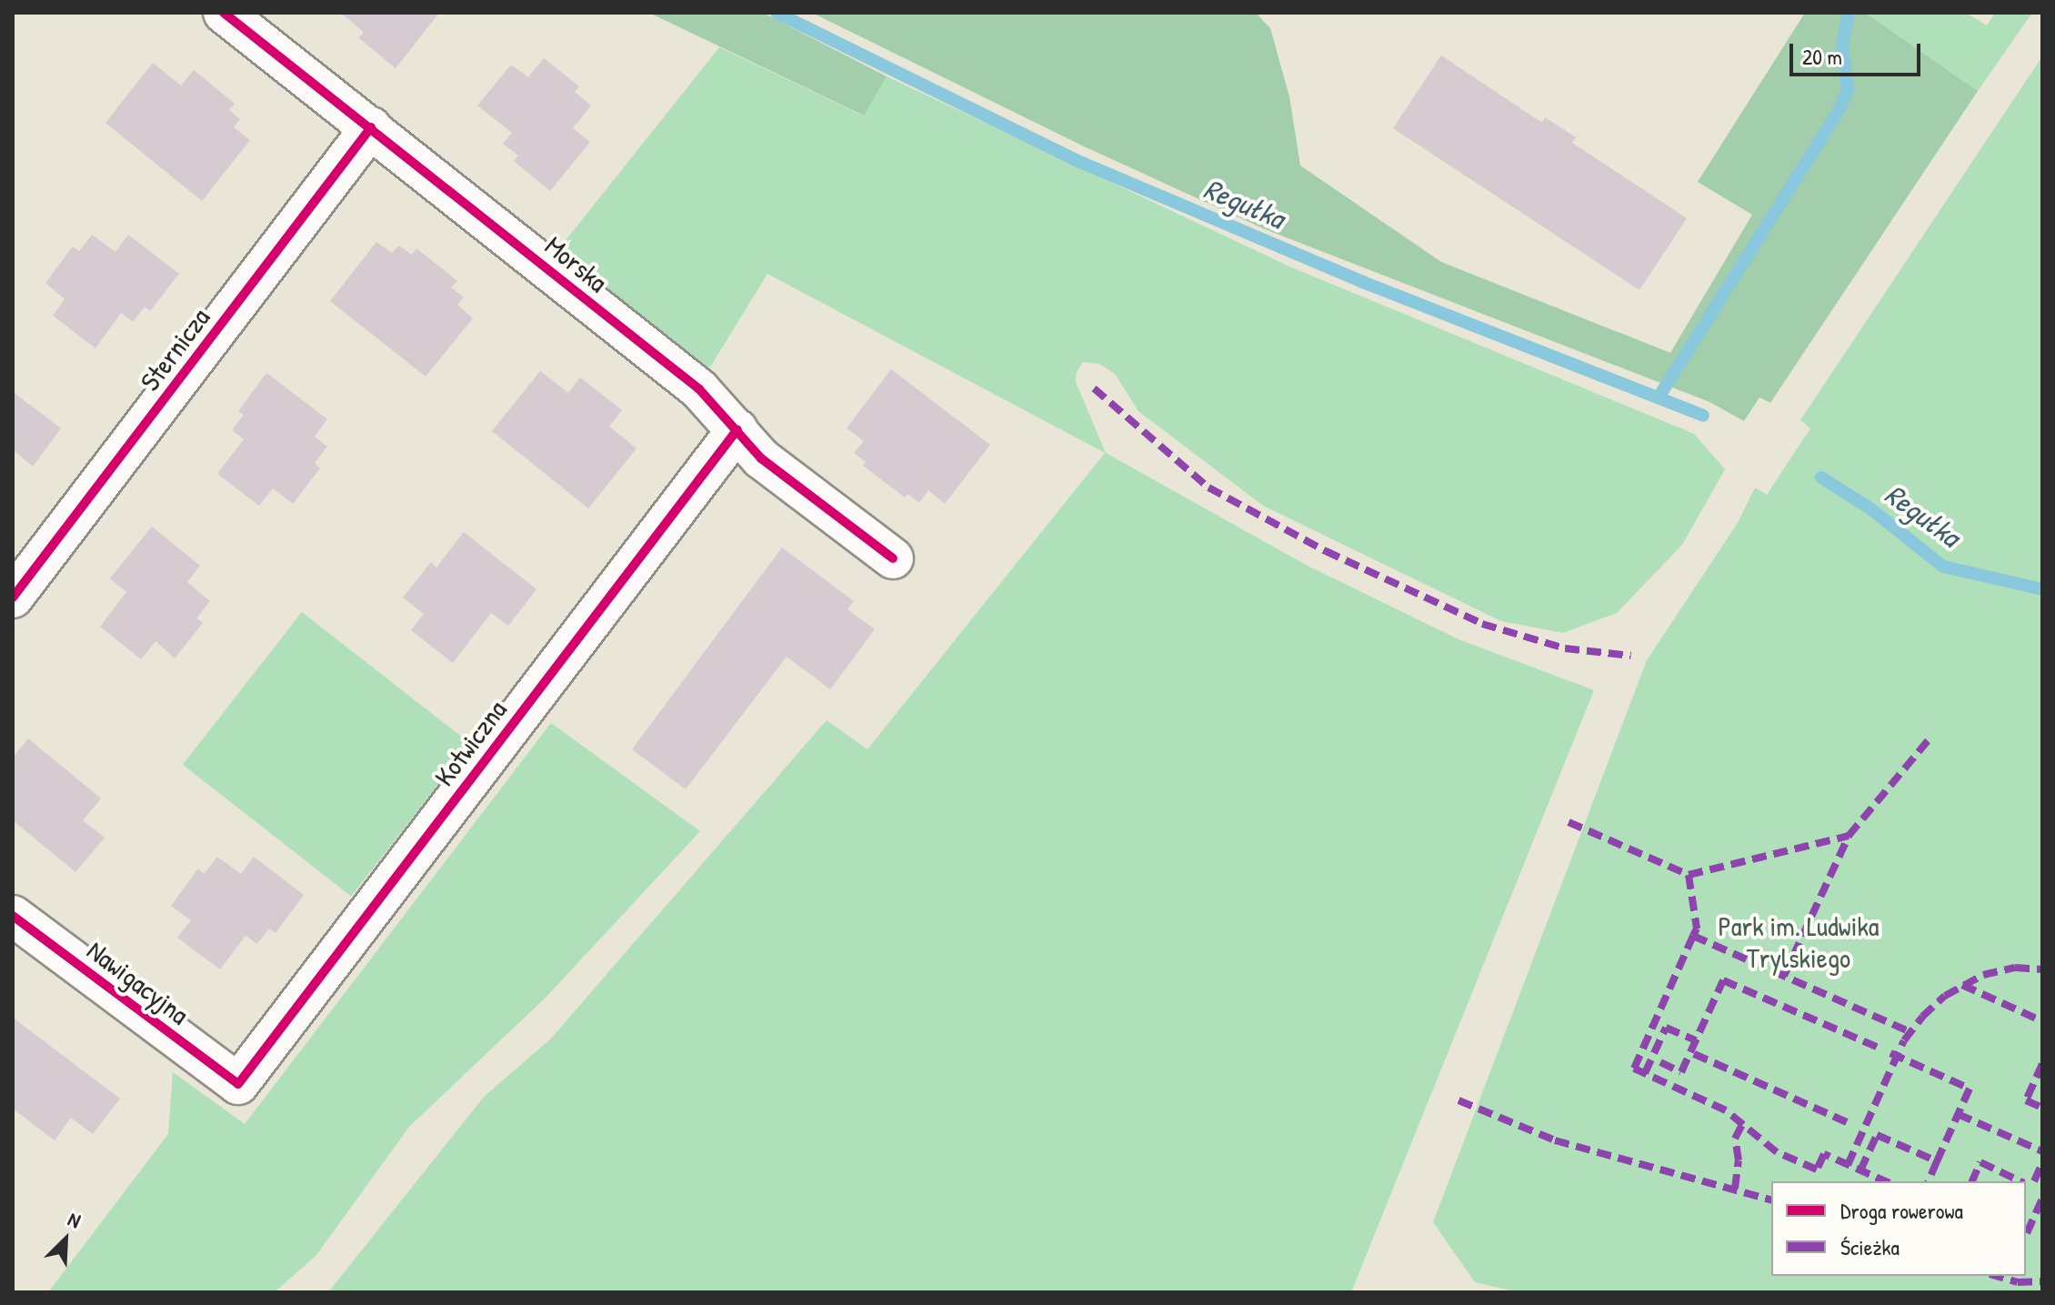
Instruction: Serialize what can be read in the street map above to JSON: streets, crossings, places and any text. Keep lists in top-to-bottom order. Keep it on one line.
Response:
{"streets":{"street":["Morska","Sternicza","Kotwiczna","Nawigacyjna"]},"crossings":[["Morska","Sternicza"],["Morska","Kotwiczna"],["Kotwiczna","Nawigacyjna"]],"water":["Regułka"],"parks":["Park im. Ludwika Trylskiego"],"legend":["Droga rowerowa","Ścieżka"],"scale_bar":"20 m","north":"top right"}
